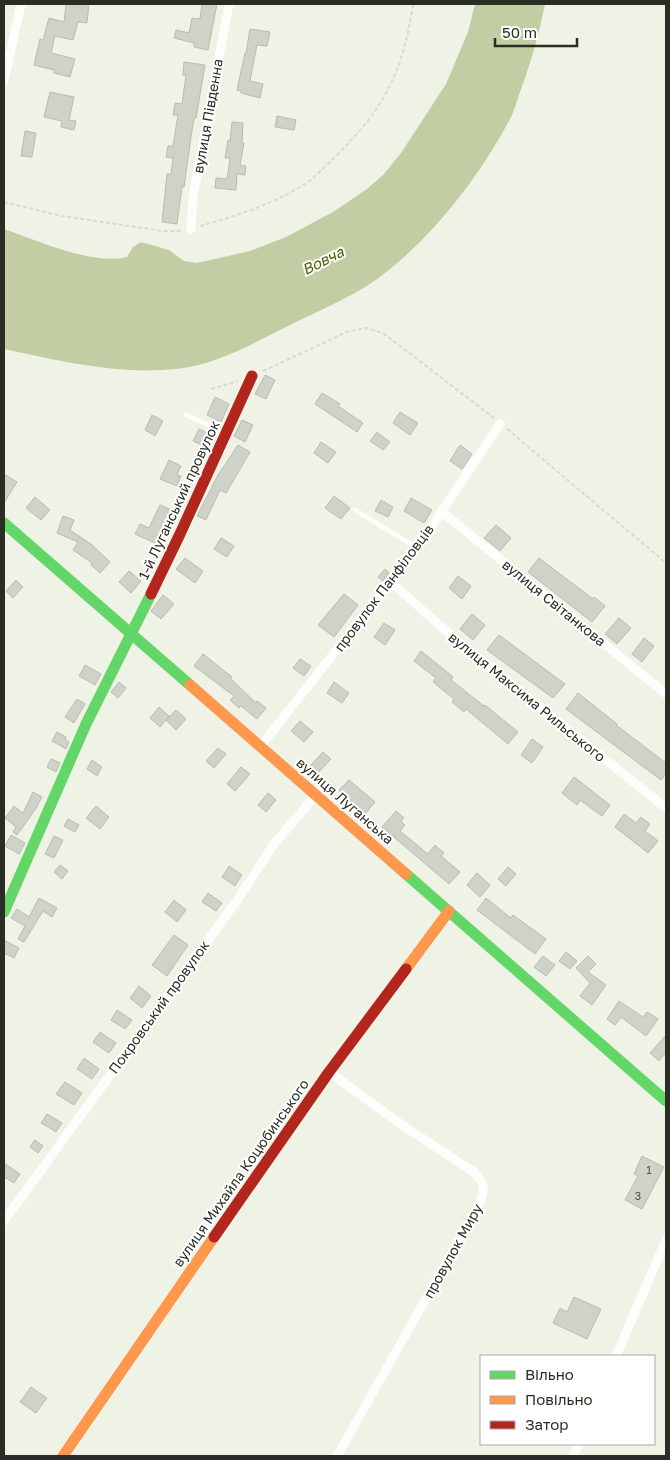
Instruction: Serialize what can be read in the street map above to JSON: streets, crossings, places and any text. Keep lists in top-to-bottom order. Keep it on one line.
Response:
{"streets":{"street":["вулиця Південна","1-й Луганський провулок","провулок Панфіловців","вулиця Світанкова","вулиця Максима Рильського","вулиця Луганська","Покровський провулок","вулиця Михайла Коцюбинського","провулок Миру"]},"crossings":[["1-й Луганський провулок","вулиця Луганська"],["провулок Панфіловців","вулиця Світанкова"],["провулок Панфіловців","вулиця Максима Рильського"],["провулок Панфіловців","вулиця Луганська"],["вулиця Луганська","Покровський провулок"],["вулиця Луганська","вулиця Михайла Коцюбинського"],["вулиця Михайла Коцюбинського","провулок Миру"]],"water":["Вовча"],"house_numbers":["1","3"],"legend":["Вільно","Повільно","Затор"],"scale_bar":"50 m"}
